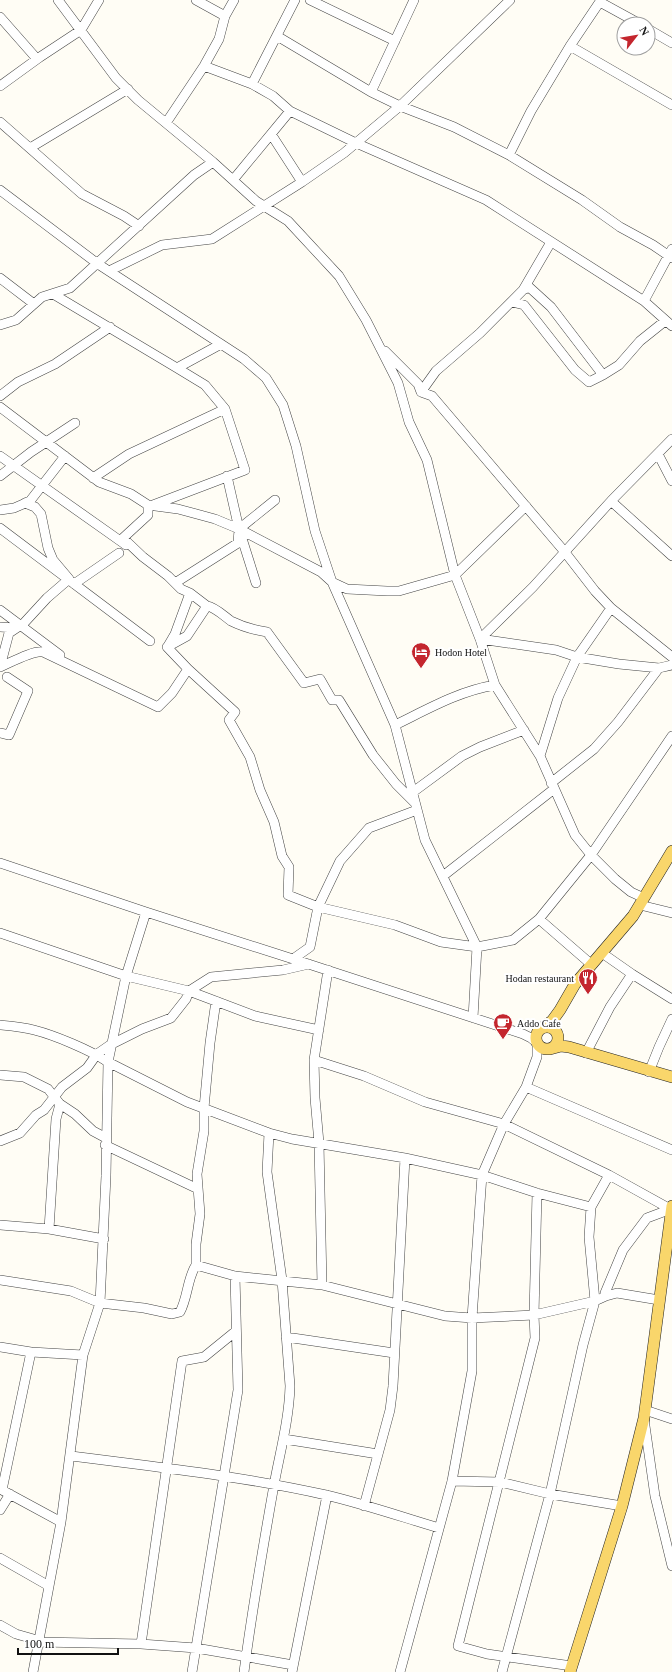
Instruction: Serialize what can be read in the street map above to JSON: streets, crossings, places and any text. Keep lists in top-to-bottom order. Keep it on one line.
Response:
{"places":{"hotel":["Hodon Hotel"],"restaurant":["Hodan restaurant"],"cafe":["Addo Cafe"]},"scale_bar":"100 m","north":"top right"}
